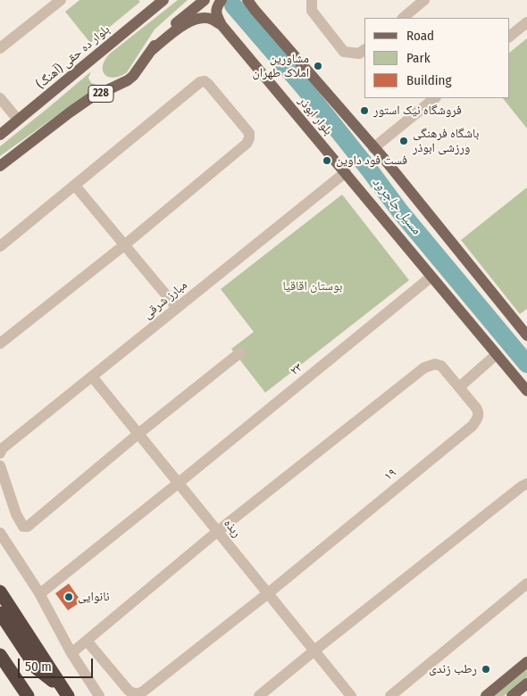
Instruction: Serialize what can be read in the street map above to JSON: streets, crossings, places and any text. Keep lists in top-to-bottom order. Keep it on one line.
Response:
{"streets":{"main road":["بلوار ده حقی (آهنگ)","228","بلوار ابوذر"],"street":["مبارز شرقی","۲۳","۱۹","ربذه"]},"crossings":[["بلوار ابوذر","مبارز شرقی"],["بلوار ابوذر","۲۳"],["مبارز شرقی","ربذه"],["۲۳","ربذه"],["۱۹","ربذه"]],"water":["مسیل جاجرود"],"parks":["بوستان اقاقیا"],"places":["مشاورین املاک طهران","فروشگاه نیک استور","باشگاه فرهنگی ورزشی ابوذر","فست فود داوین","نانوایی","رطب زندی"],"legend":["Road","Park","Building"],"scale_bar":"50 m"}
